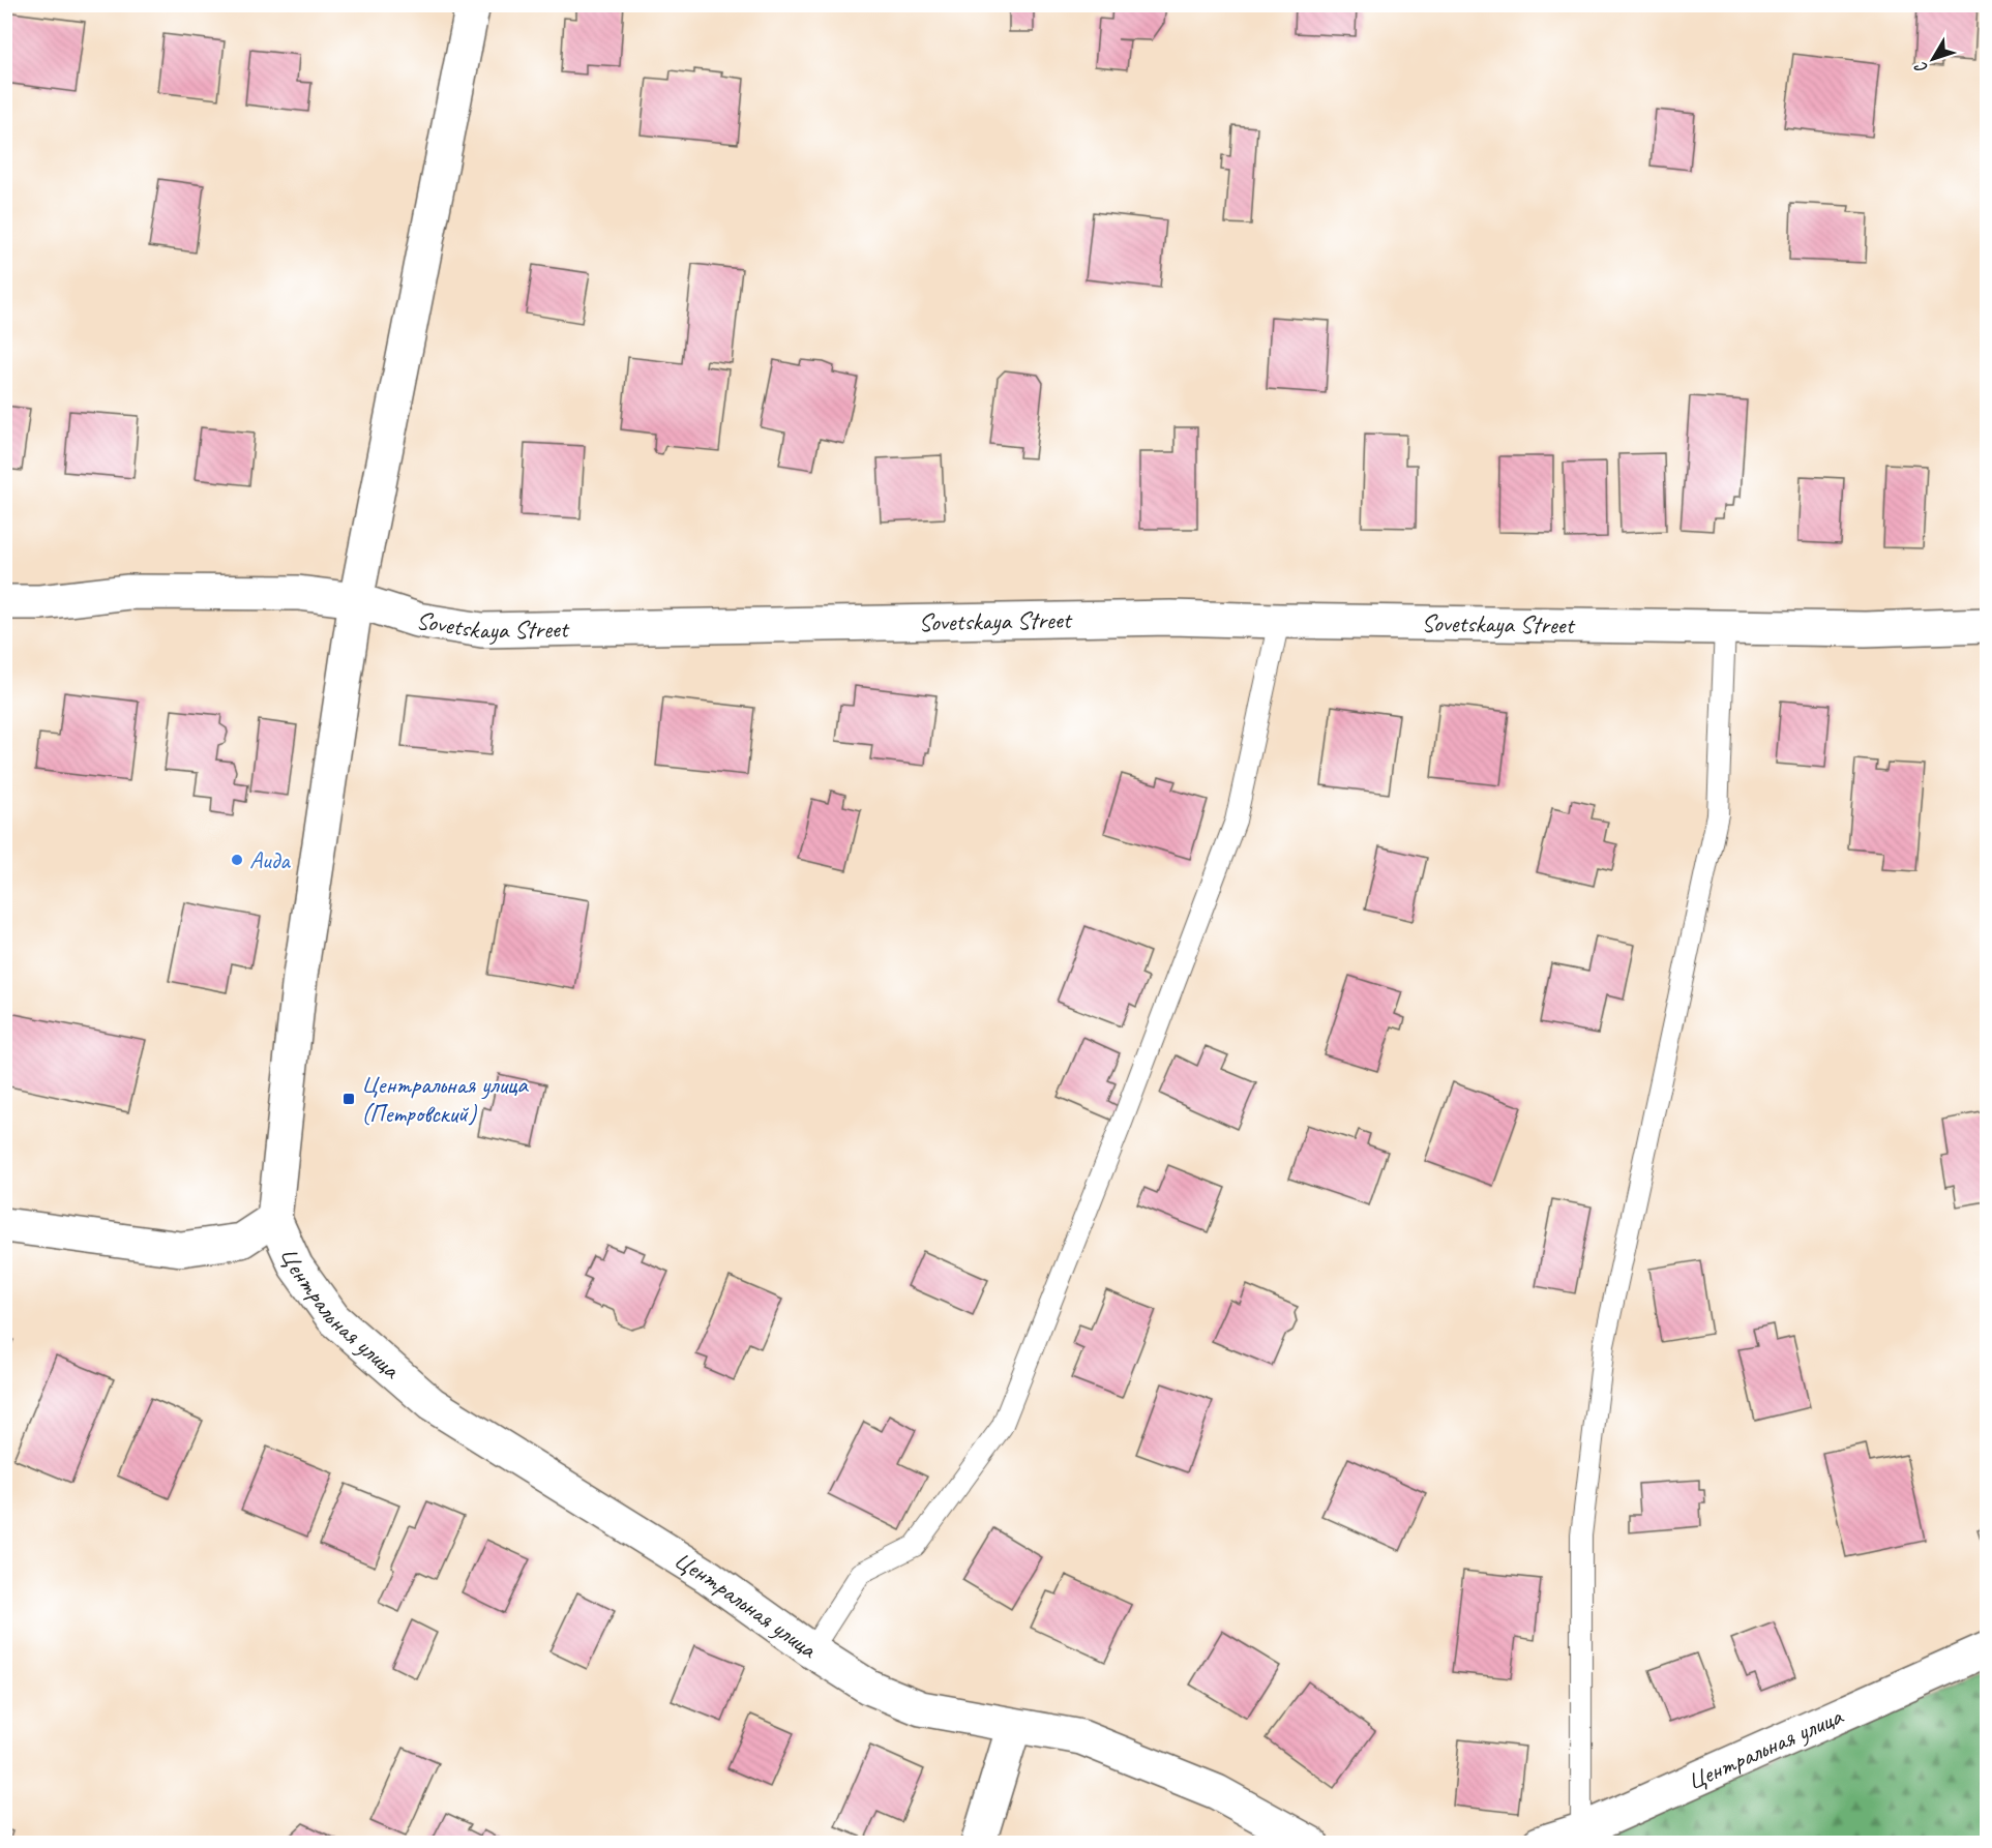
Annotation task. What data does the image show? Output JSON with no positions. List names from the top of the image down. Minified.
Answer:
{"streets":{"street":["Sovetskaya Street","Центральная улица"]},"places":{"other":["Аида"],"transit":["Центральная улица (Петровский)"]},"north":"bottom left"}
